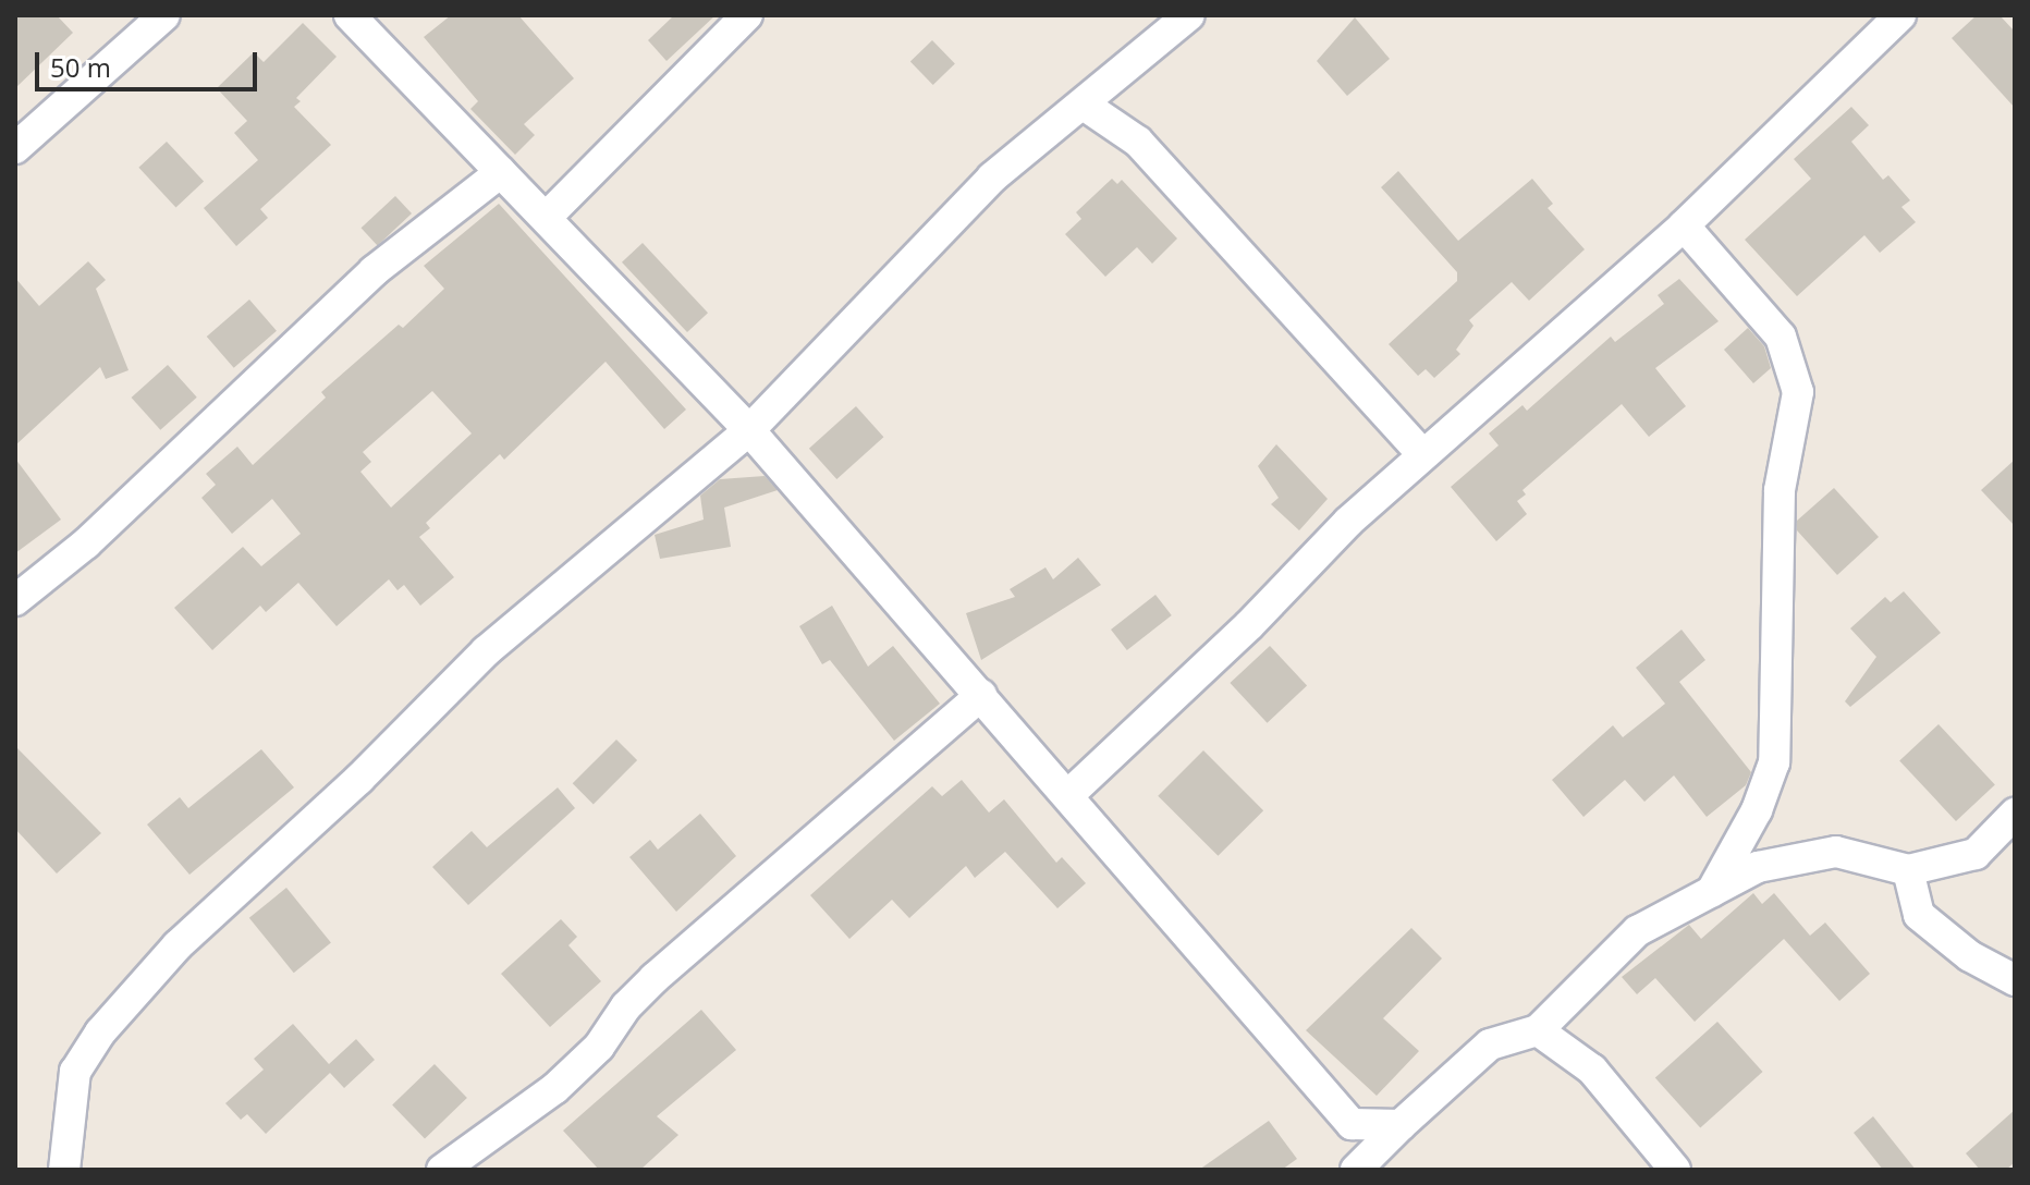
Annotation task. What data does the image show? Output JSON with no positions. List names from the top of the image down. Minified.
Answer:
{"scale_bar":"50 m"}
